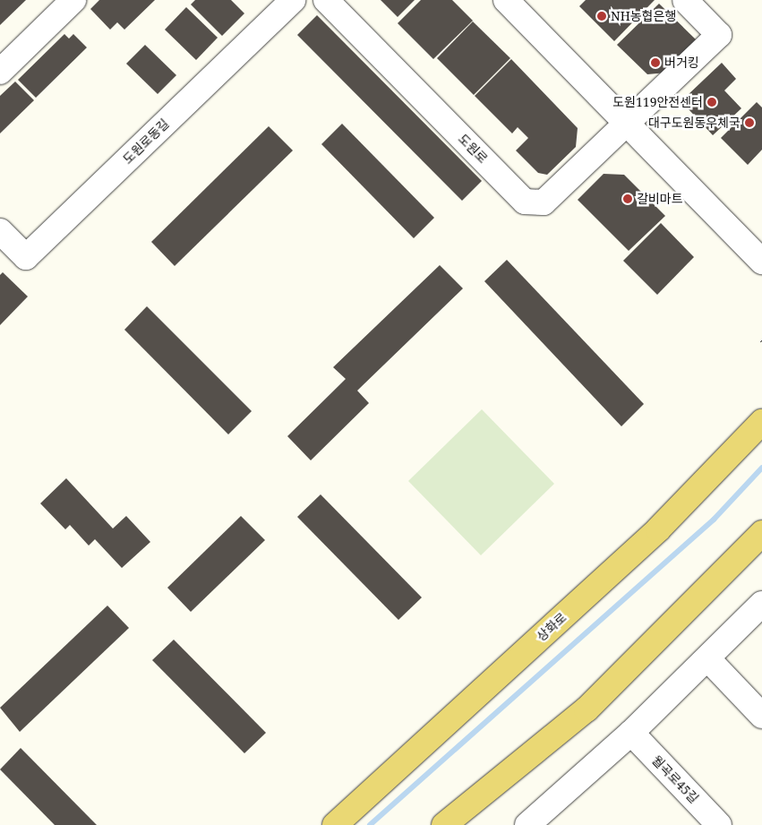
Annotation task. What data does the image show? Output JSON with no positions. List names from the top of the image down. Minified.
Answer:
{"streets":{"main road":["상화로"],"street":["도원로동길","도원로","월곡로45길"]},"places":["NH농협은행","버거킹","도원119안전센터","대구도원동우체국","갈비마트"]}
